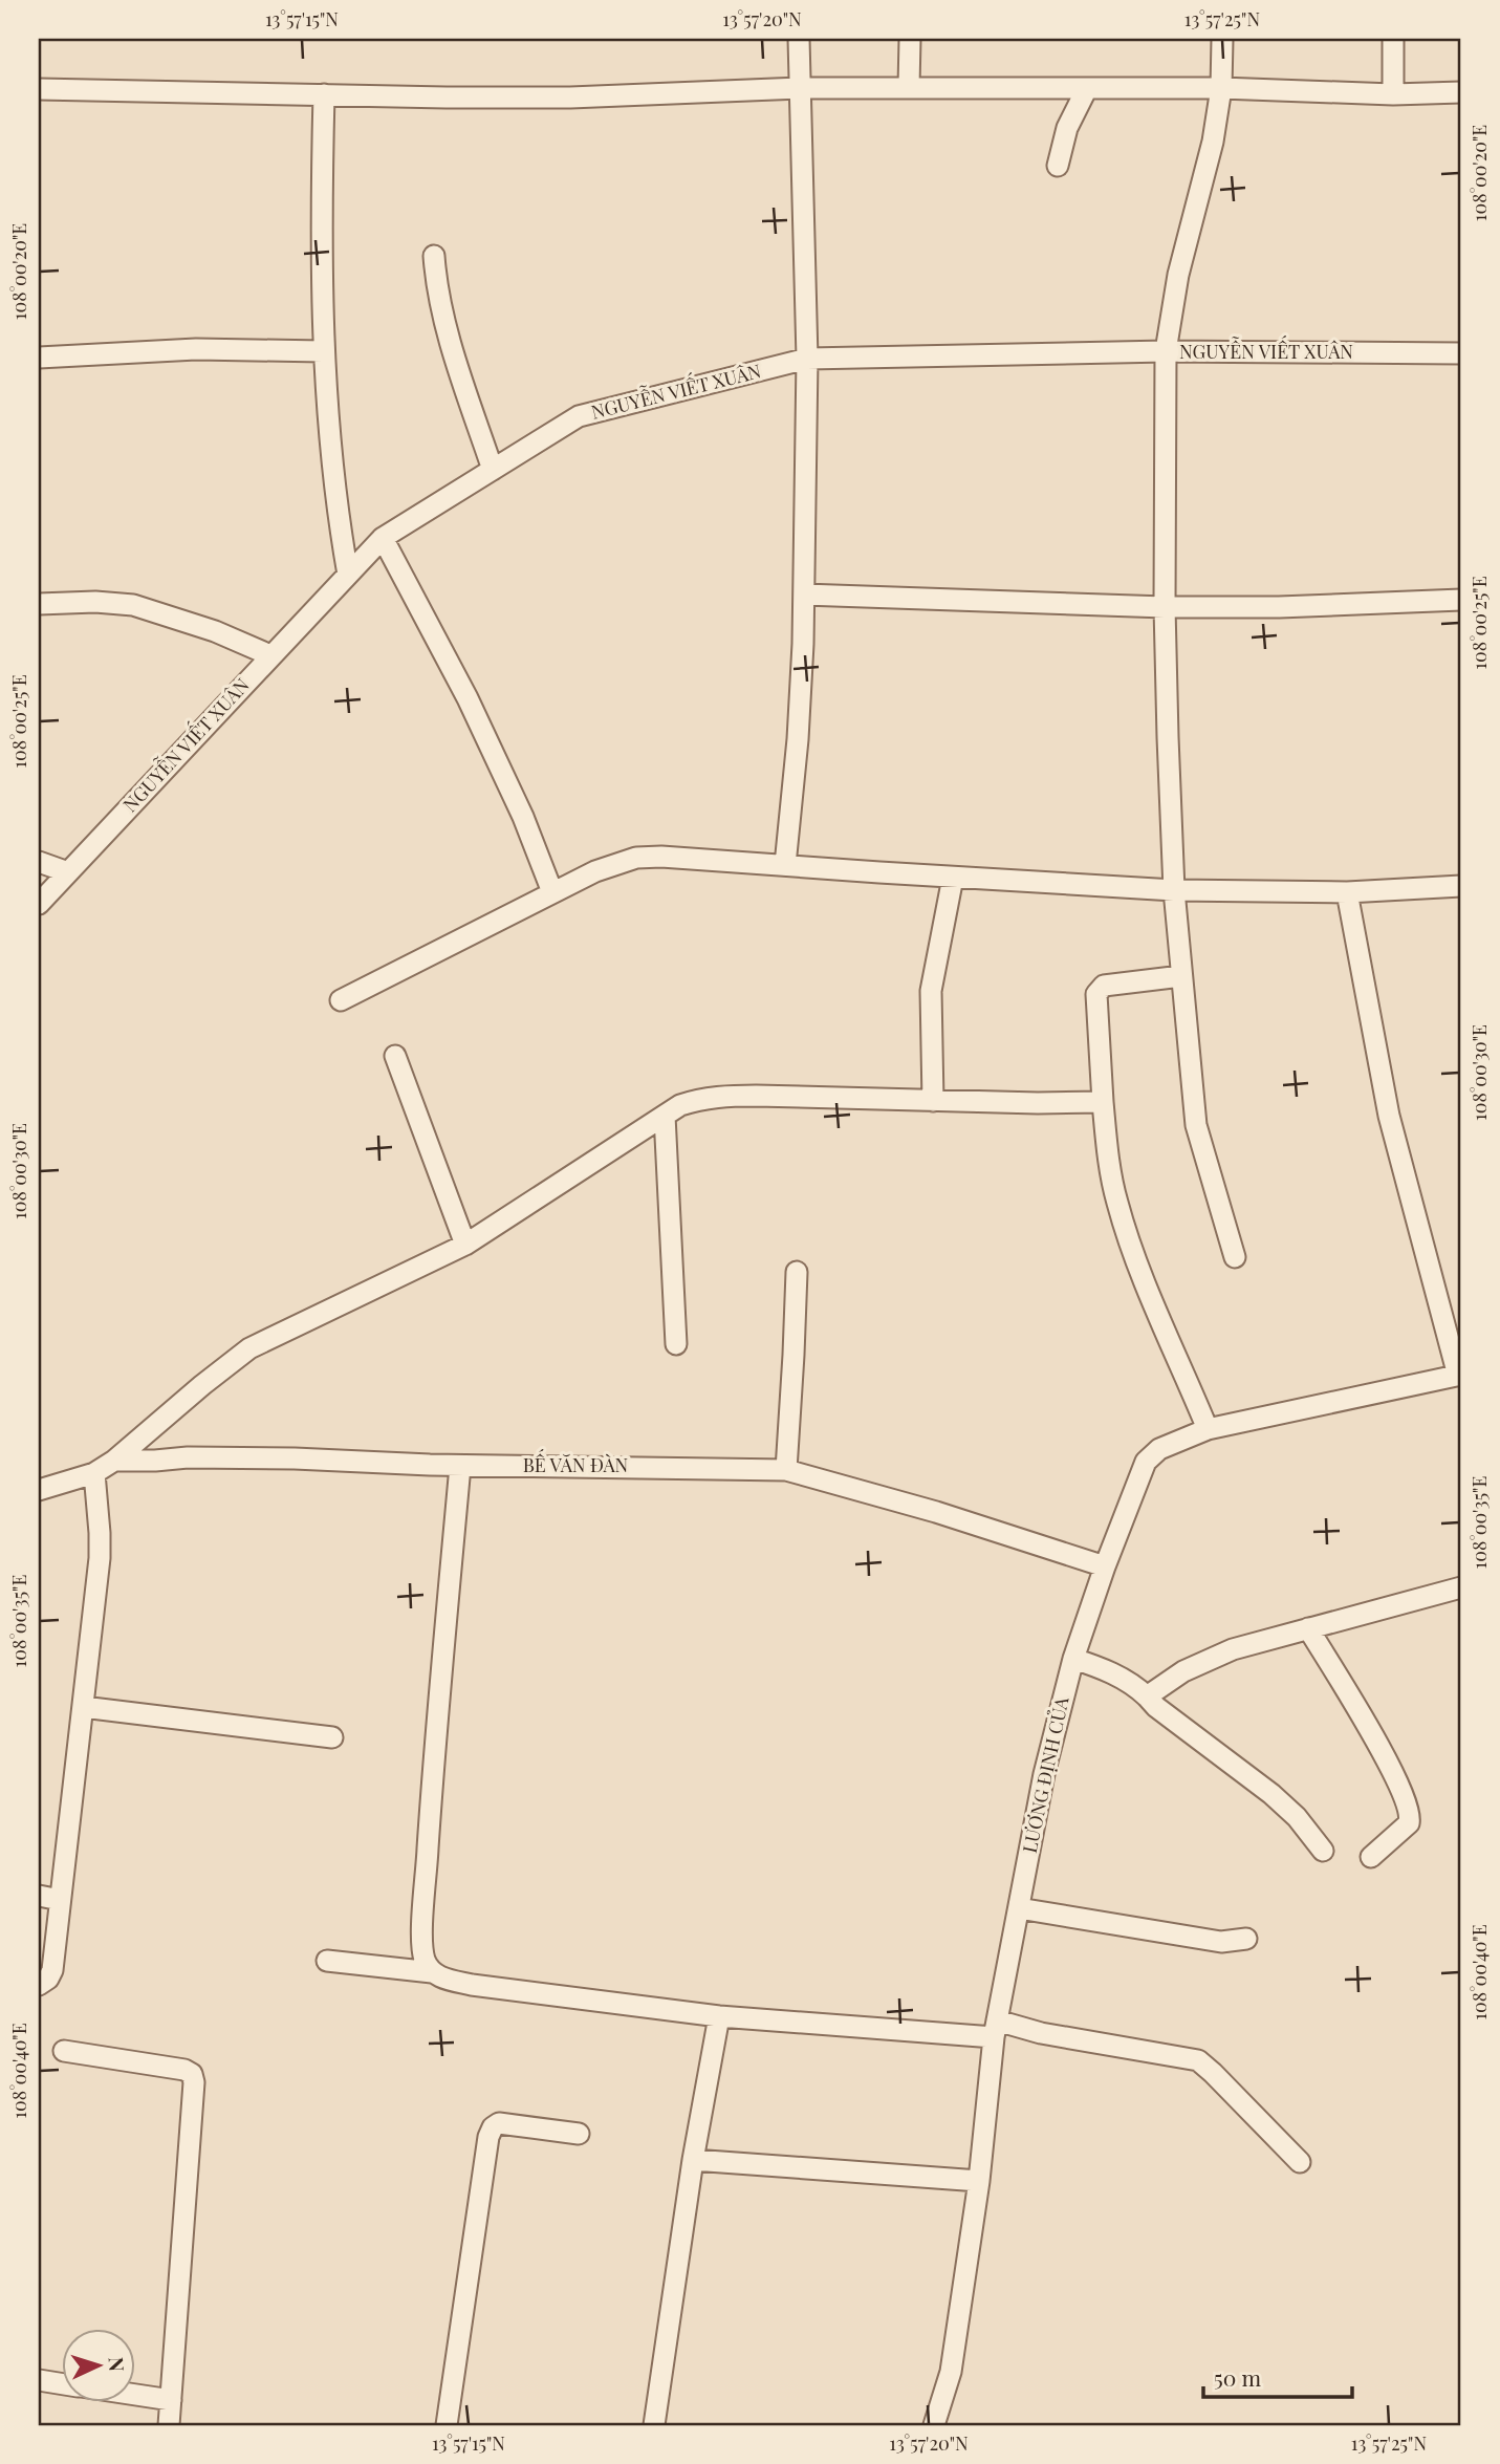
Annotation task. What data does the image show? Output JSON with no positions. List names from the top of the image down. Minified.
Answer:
{"streets":{"street":["NGUYỄN VIẾT XUÂN","BẾ VĂN ĐÀN","LƯƠNG ĐỊNH CỦA"]},"crossings":[["BẾ VĂN ĐÀN","LƯƠNG ĐỊNH CỦA"]],"scale_bar":"50 m","north":"right","coordinates":["13°57'15\"N","13°57'20\"N","13°57'25\"N","108°00'20\"E","108°00'25\"E","108°00'30\"E","108°00'35\"E","108°00'40\"E"]}
